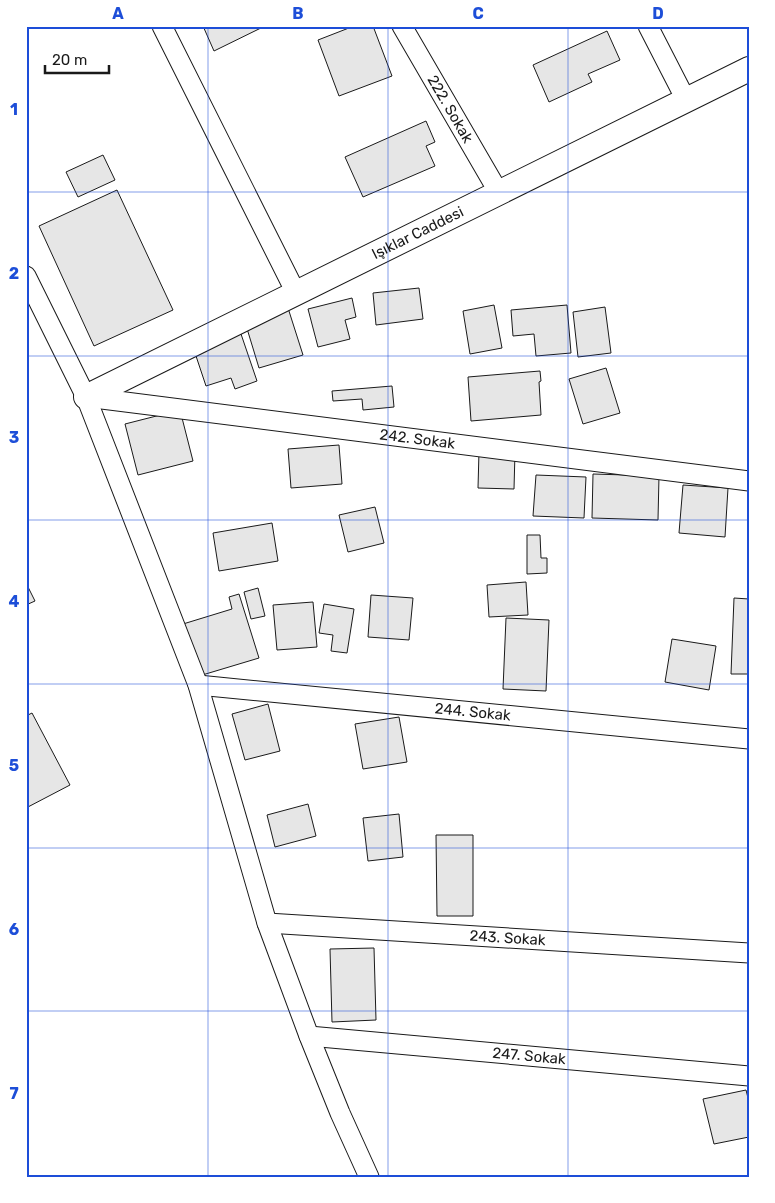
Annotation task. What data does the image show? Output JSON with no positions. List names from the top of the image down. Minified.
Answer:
{"streets":{"street":["222. Sokak","Işıklar Caddesi","242. Sokak","244. Sokak","243. Sokak","247. Sokak"]},"crossings":[["222. Sokak","Işıklar Caddesi"],["Işıklar Caddesi","242. Sokak"]],"scale_bar":"20 m","grid":{"columns":["A","B","C","D"],"rows":["1","2","3","4","5","6","7"]}}
